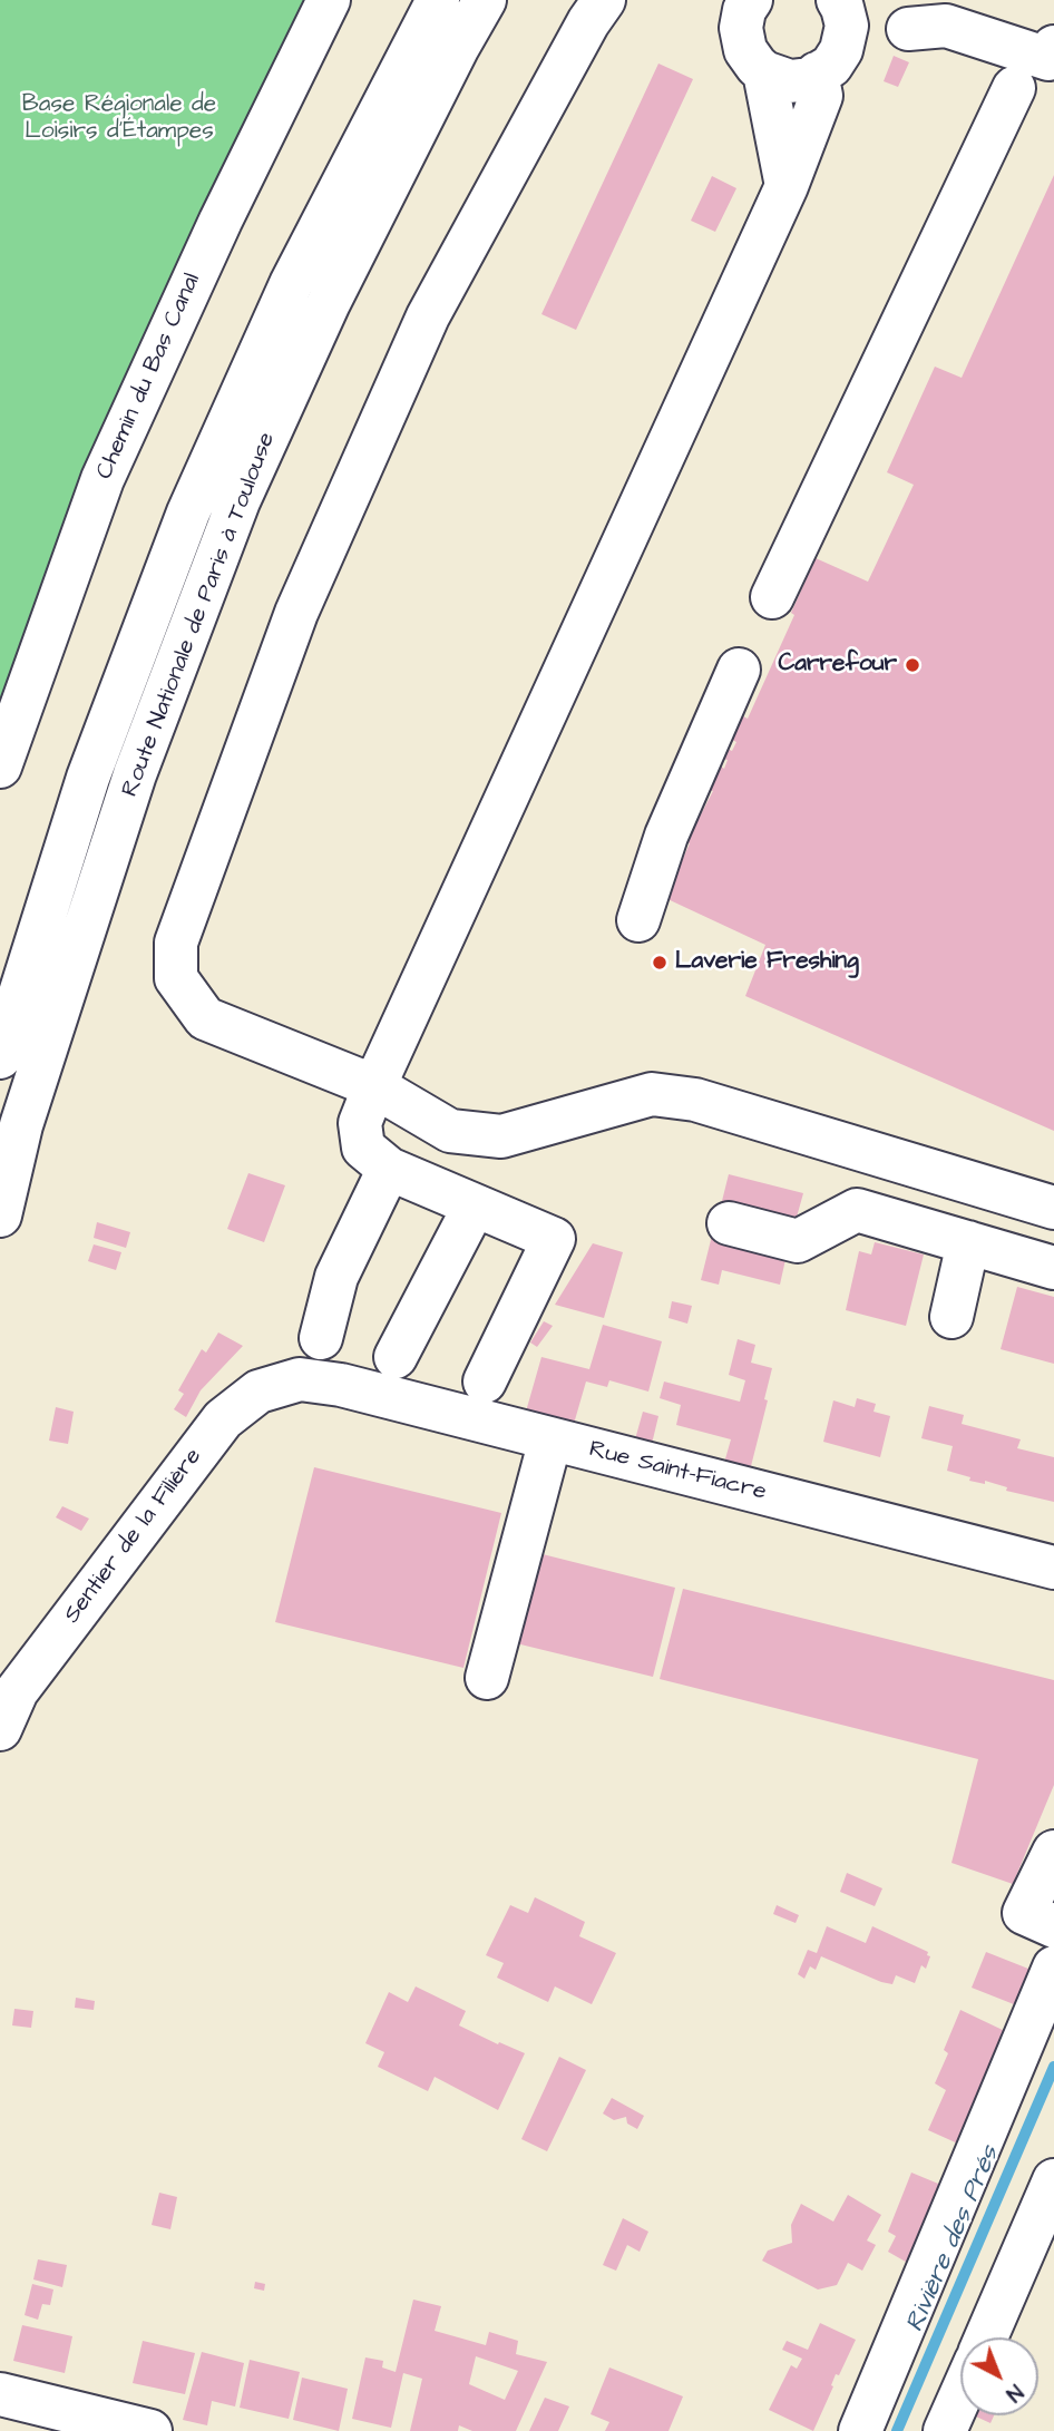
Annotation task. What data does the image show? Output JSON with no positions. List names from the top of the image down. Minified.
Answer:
{"streets":{"street":["Chemin du Bas Canal","Route Nationale de Paris à Toulouse","Rue Saint-Fiacre","Sentier de la Filière"]},"crossings":[["Rue Saint-Fiacre","Sentier de la Filière"]],"water":["Rivière des Prés"],"parks":["Base Régionale de Loisirs d'Étampes"],"places":["Carrefour","Laverie Freshing"],"north":"bottom right"}
